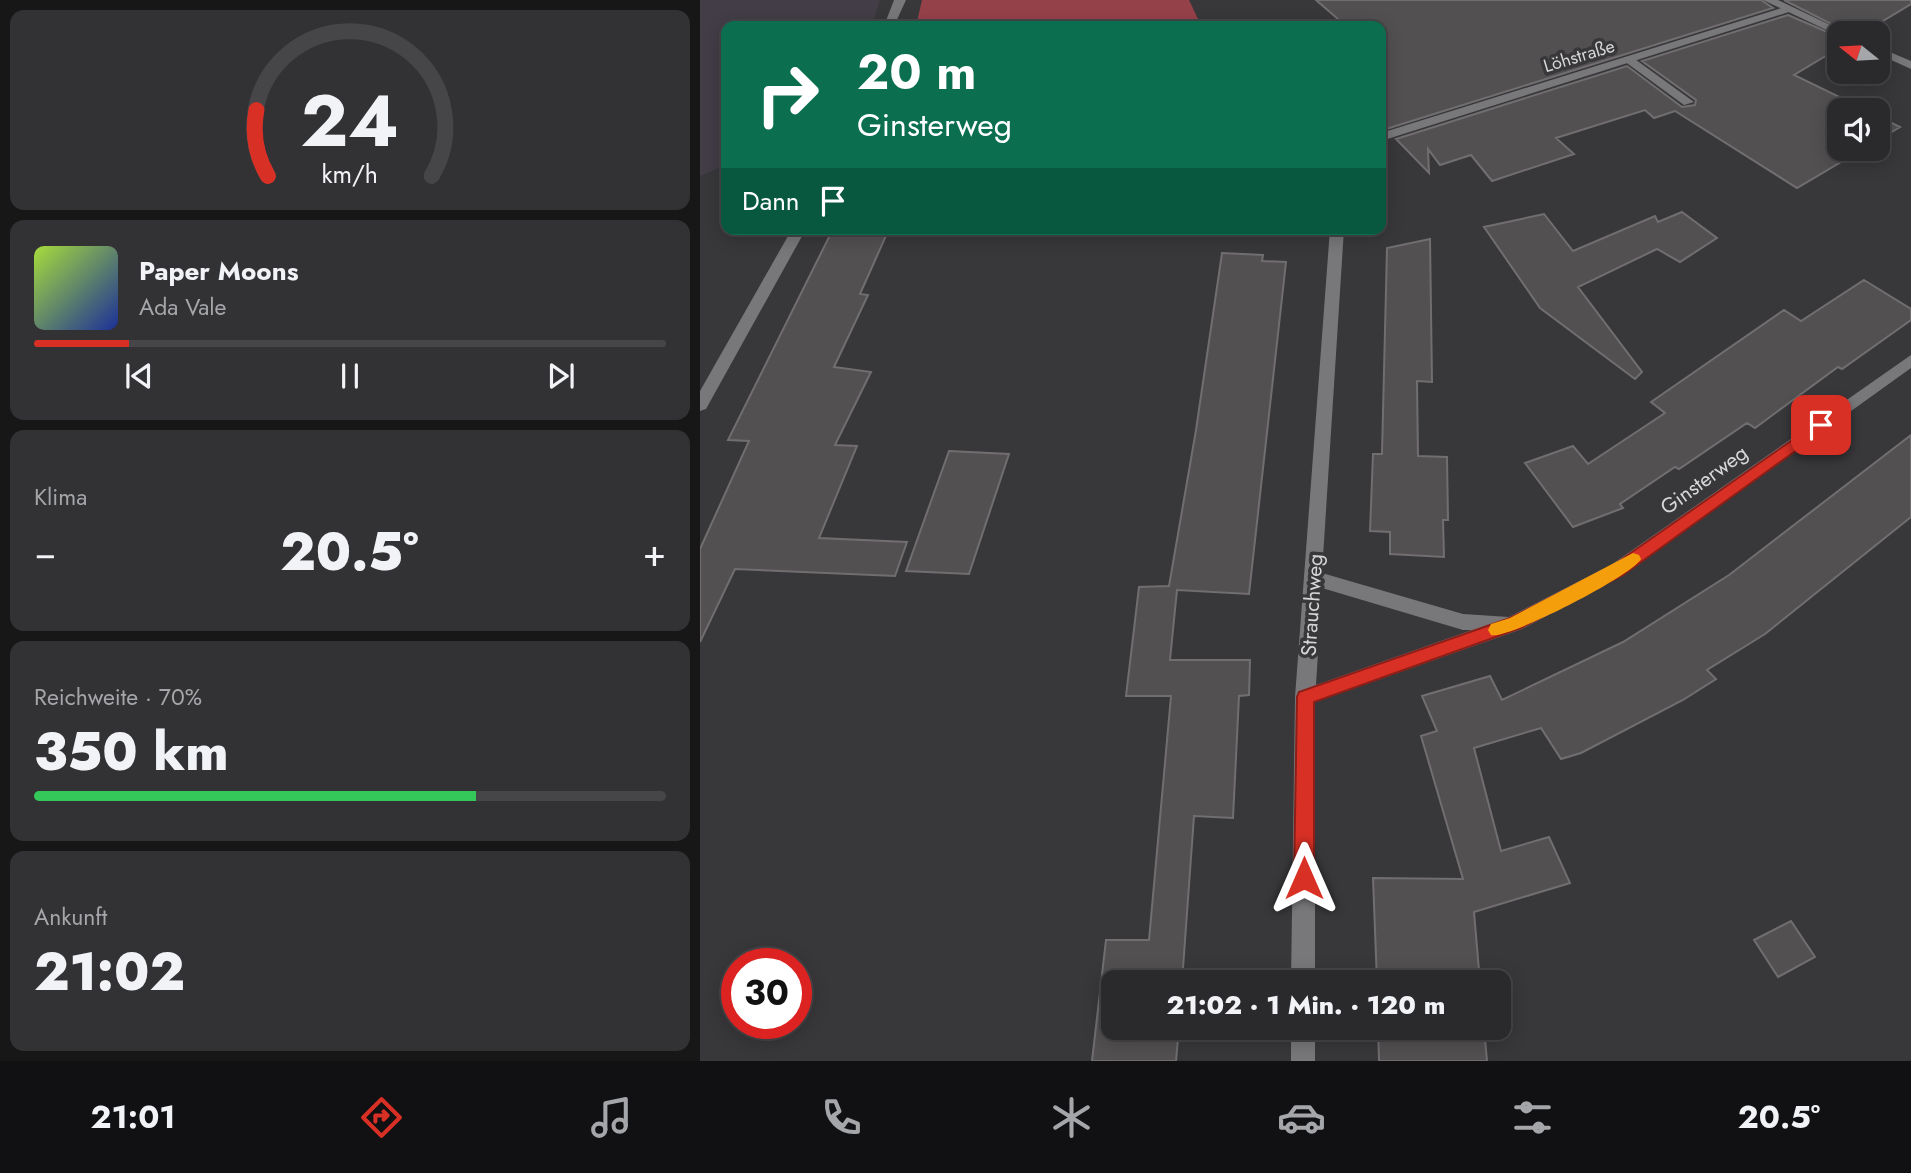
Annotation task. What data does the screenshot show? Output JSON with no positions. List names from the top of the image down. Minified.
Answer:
{"streets":{"street":["Löhstraße","Ginsterweg","Strauchweg"]},"crossings":[["Ginsterweg","Strauchweg"]],"north":"left","page":{"turn":["20 m","Ginsterweg"],"then":"Dann","song":["Paper Moons","Ada Vale"],"tile":["Klima",["Reichweite · 70%","350 km"],["Ankunft","21:02"]],"heat":["−","20.5°","+"],"limit":"30","trip":"21:02 · 1 Min. · 120 m","tabs":["21:01","20.5°"],"gauge":["24","km/h"]}}
